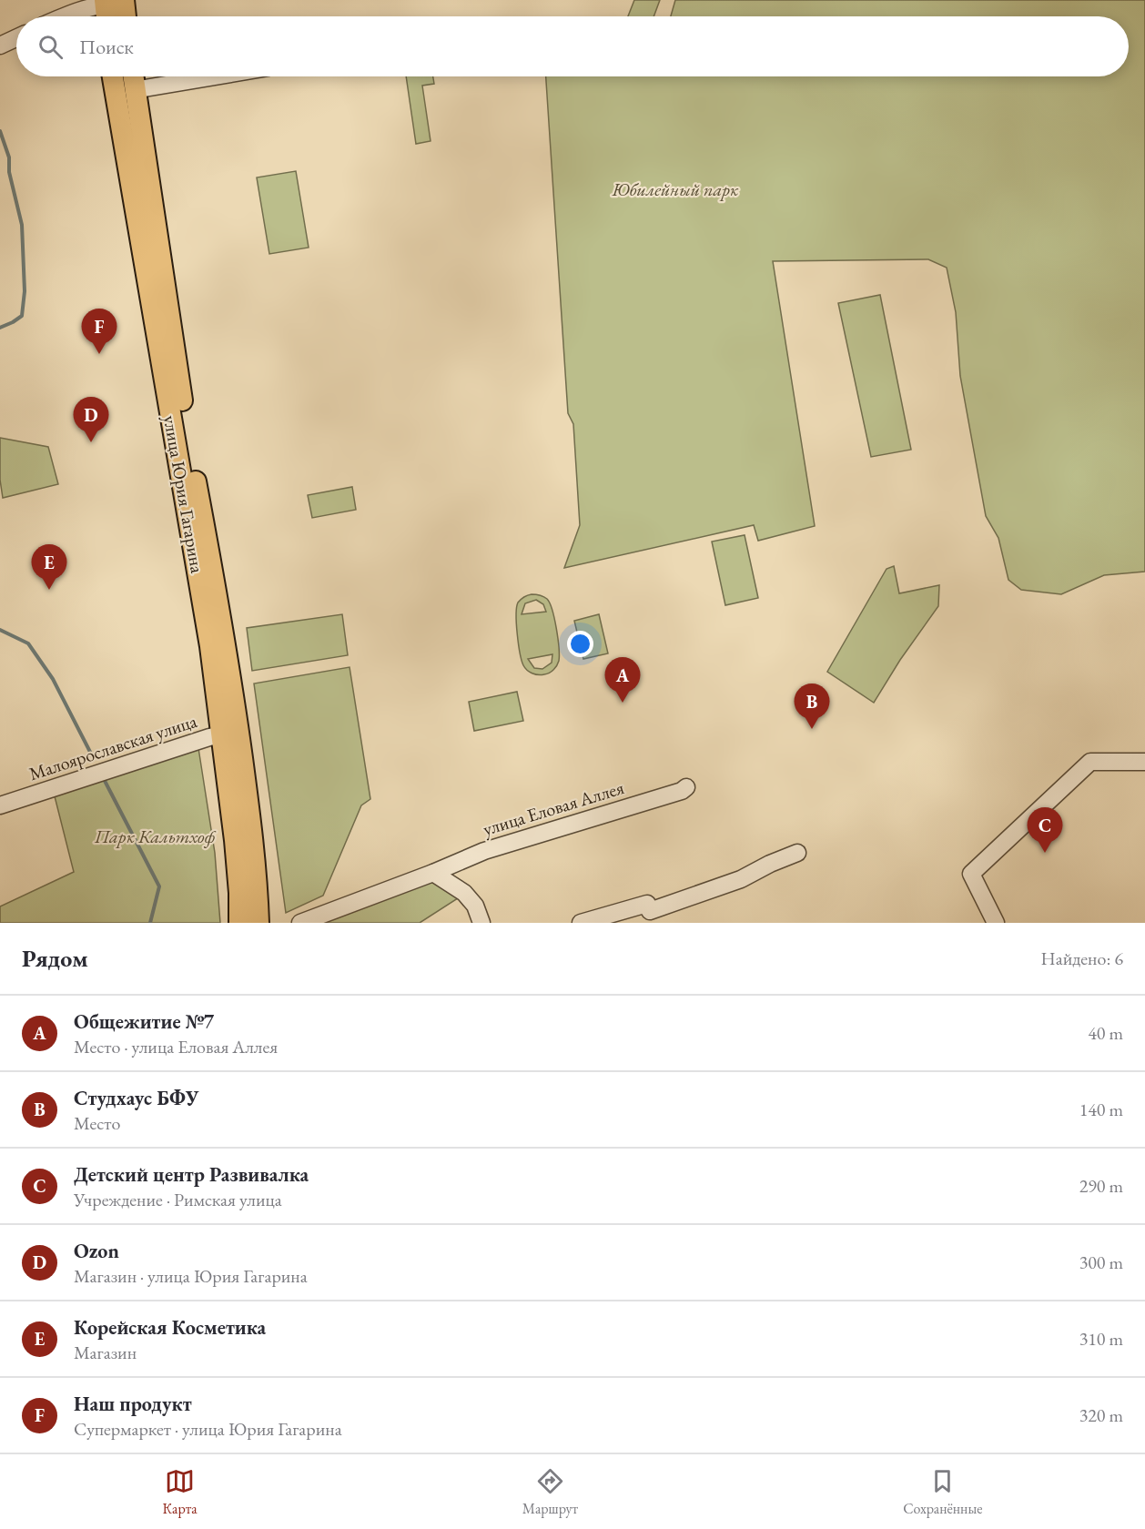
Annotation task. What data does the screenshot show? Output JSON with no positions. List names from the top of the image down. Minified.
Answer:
{"streets":{"main road":["улица Юрия Гагарина"],"street":["Малоярославская улица","улица Еловая Аллея"]},"crossings":[["улица Юрия Гагарина","Малоярославская улица"]],"parks":["Юбилейный парк","Парк Кальтхоф"],"page":{"search":"Поиск","pins":["F","D","E","A","B","C"],"heading":["Рядом","Найдено: 6"],"list":[{"mark":"A","name":"Общежитие №7","note":"Место · улица Еловая Аллея","value":"40 m"},{"mark":"B","name":"Студхаус БФУ","note":"Место","value":"140 m"},{"mark":"C","name":"Детский центр Развивалка","note":"Учреждение · Римская улица","value":"290 m"},{"mark":"D","name":"Ozon","note":"Магазин · улица Юрия Гагарина","value":"300 m"},{"mark":"E","name":"Корейская Косметика","note":"Магазин","value":"310 m"},{"mark":"F","name":"Наш продукт","note":"Супермаркет · улица Юрия Гагарина","value":"320 m"}],"nav":["Карта","Маршрут","Сохранённые"]}}
